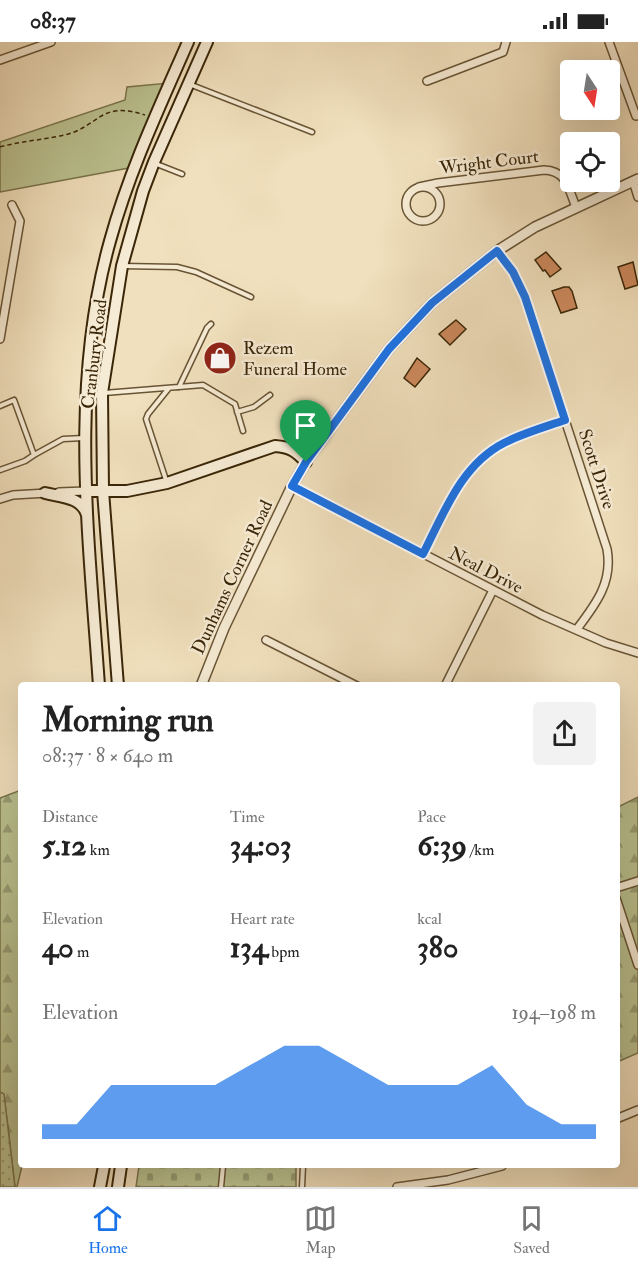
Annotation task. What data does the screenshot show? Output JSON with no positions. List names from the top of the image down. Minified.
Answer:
{"streets":{"main road":["Cranbury Road"],"street":["Wright Court","Scott Drive","Neal Drive","Dunhams Corner Road"]},"crossings":[["Wright Court","Dunhams Corner Road"],["Scott Drive","Neal Drive"],["Scott Drive","Dunhams Corner Road"],["Neal Drive","Dunhams Corner Road"]],"places":{"shop":["Rezem Funeral Home"]},"north":"bottom","page":{"status":"08:37","heading":["Morning run","08:37 · 8 × 640 m"],"stats":[["Distance","5.12 km"],["Time","34:03"],["Pace","6:39 /km"],["Elevation","40 m"],["Heart rate","134 bpm"],["kcal","380"]],"chart":["Elevation","194–198 m"],"tabs":["Home","Map","Saved"]}}
